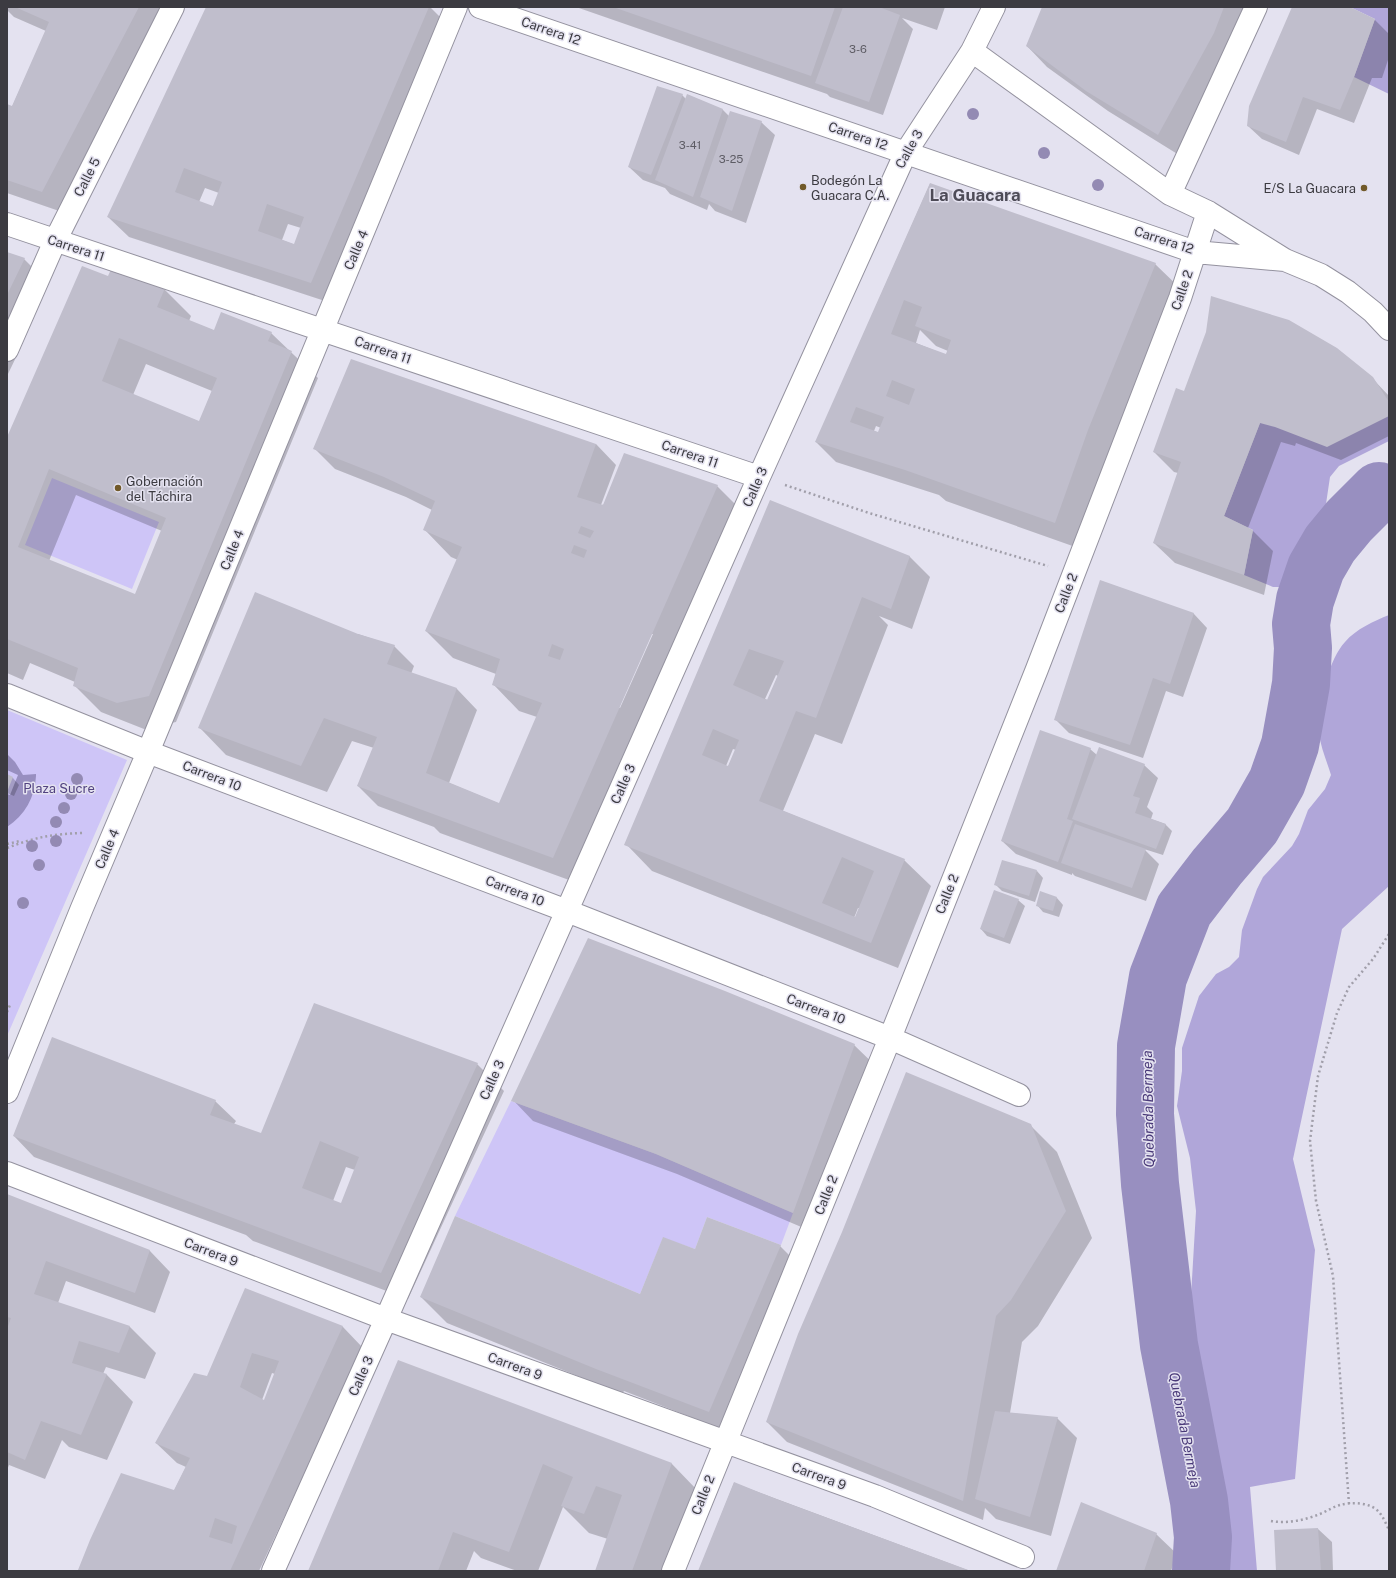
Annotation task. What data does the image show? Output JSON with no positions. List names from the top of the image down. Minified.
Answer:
{"streets":{"street":["Carrera 12","Calle 3","Calle 5","Carrera 11","Calle 4","Calle 2","Carrera 10","Carrera 9"]},"crossings":[["Carrera 12","Calle 3"],["Carrera 12","Calle 2"],["Calle 3","Carrera 11"],["Calle 3","Carrera 10"],["Calle 3","Carrera 9"],["Calle 5","Carrera 11"],["Carrera 11","Calle 4"],["Calle 4","Carrera 10"],["Calle 2","Carrera 10"],["Calle 2","Carrera 9"]],"districts":["La Guacara"],"water":["Quebrada Bermeja"],"parks":["Plaza Sucre"],"places":["Bodegón La Guacara C.A.","E/S La Guacara","Gobernación del Táchira"],"house_numbers":["3-6","3-41","3-25"]}
